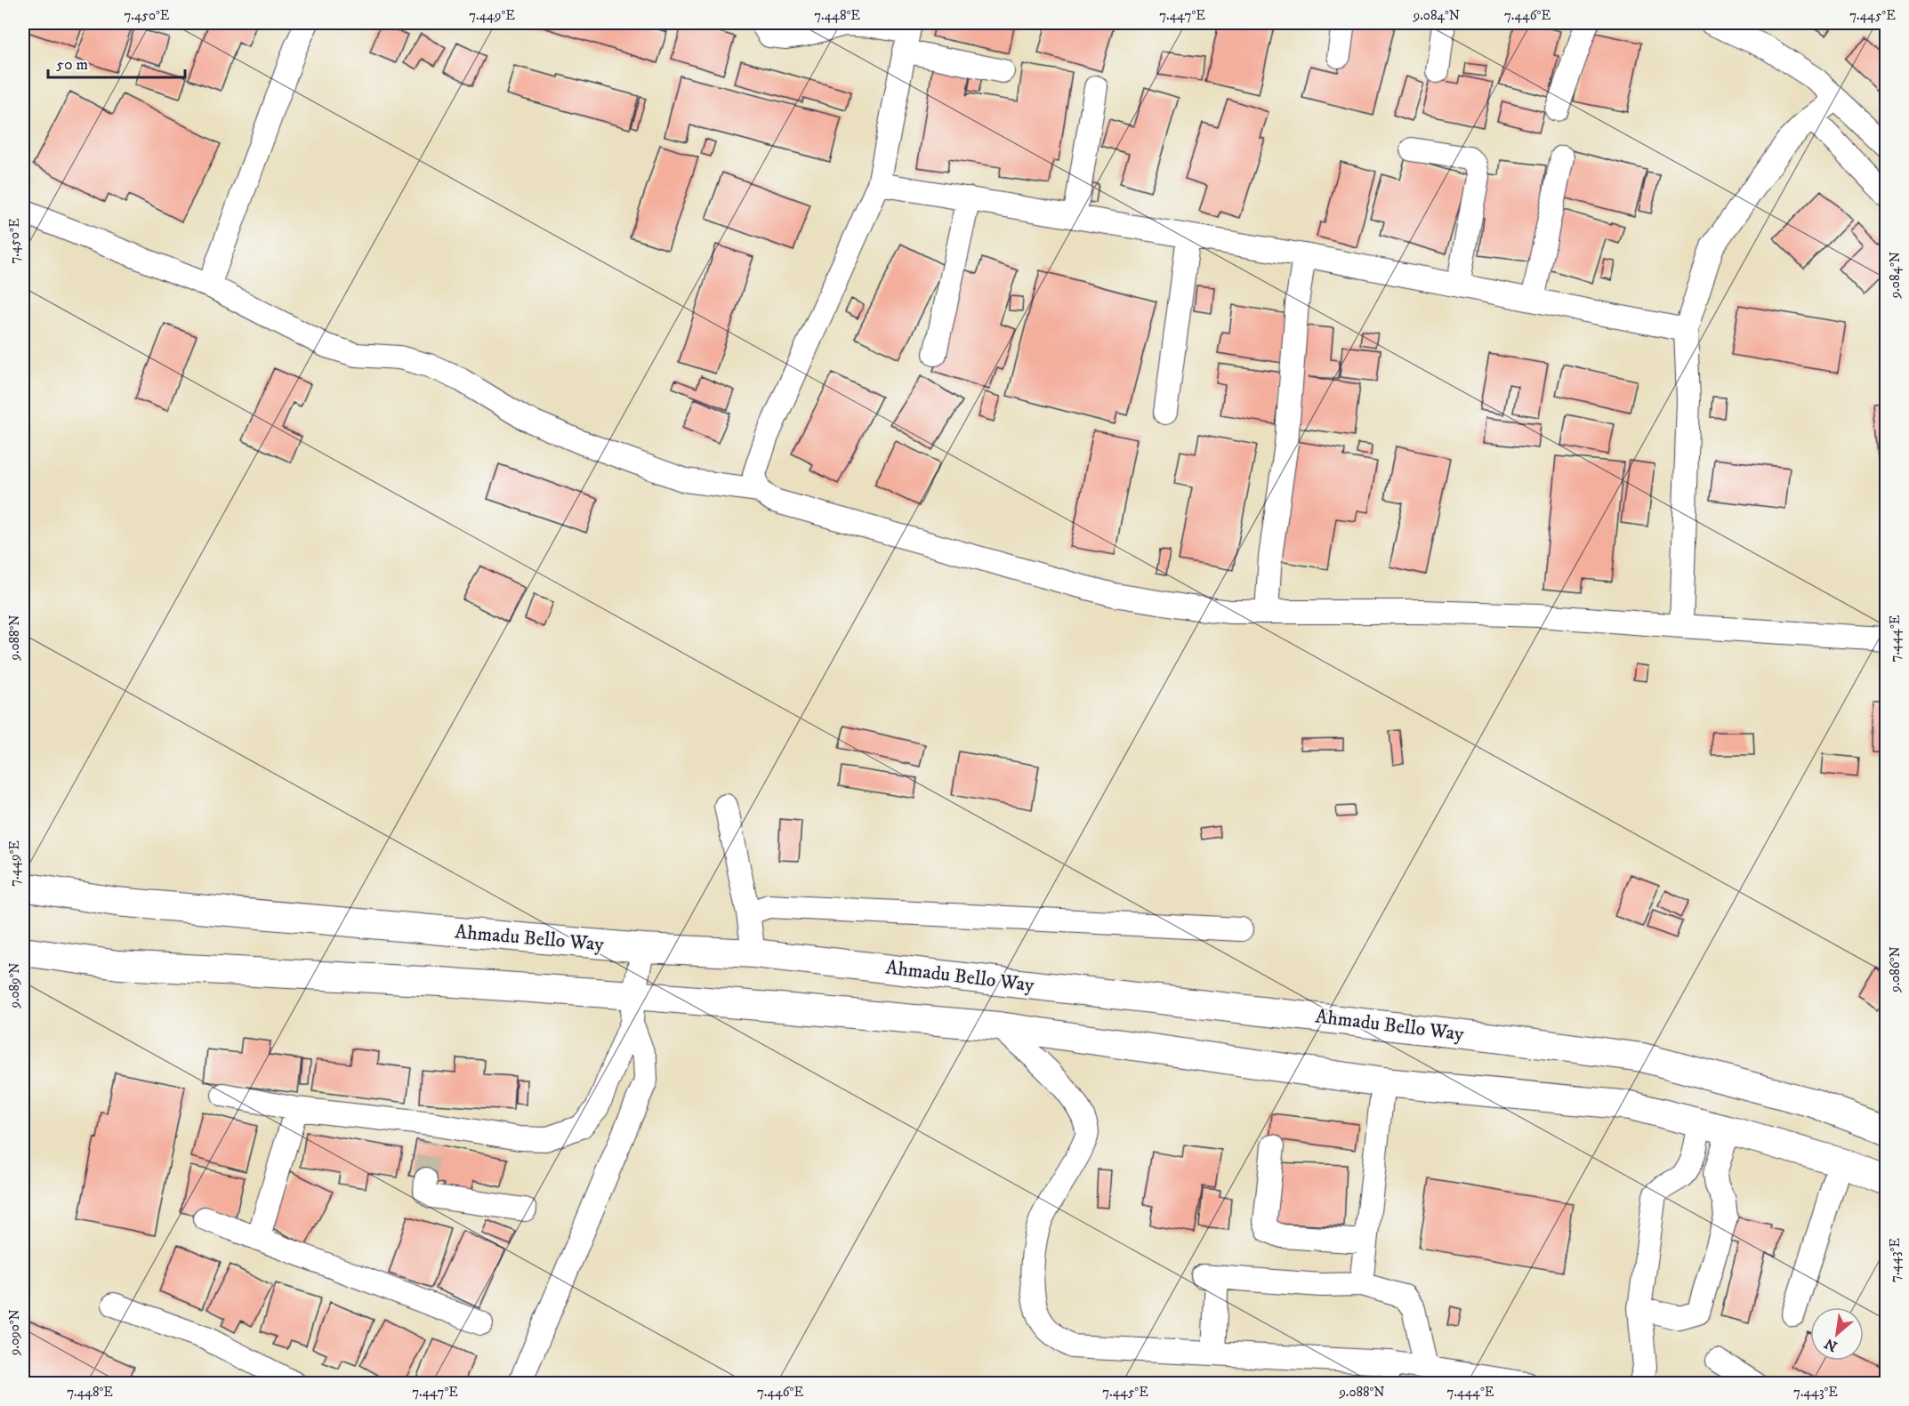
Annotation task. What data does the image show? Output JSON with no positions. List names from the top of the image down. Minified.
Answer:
{"streets":{"main road":["Ahmadu Bello Way"]},"scale_bar":"50 m","north":"bottom left","coordinates":["7.450°E","7.449°E","7.448°E","7.447°E","9.084°N","7.446°E","7.445°E","9.088°N","7.444°E","9.086°N","9.089°N","7.443°E","9.090°N"]}
